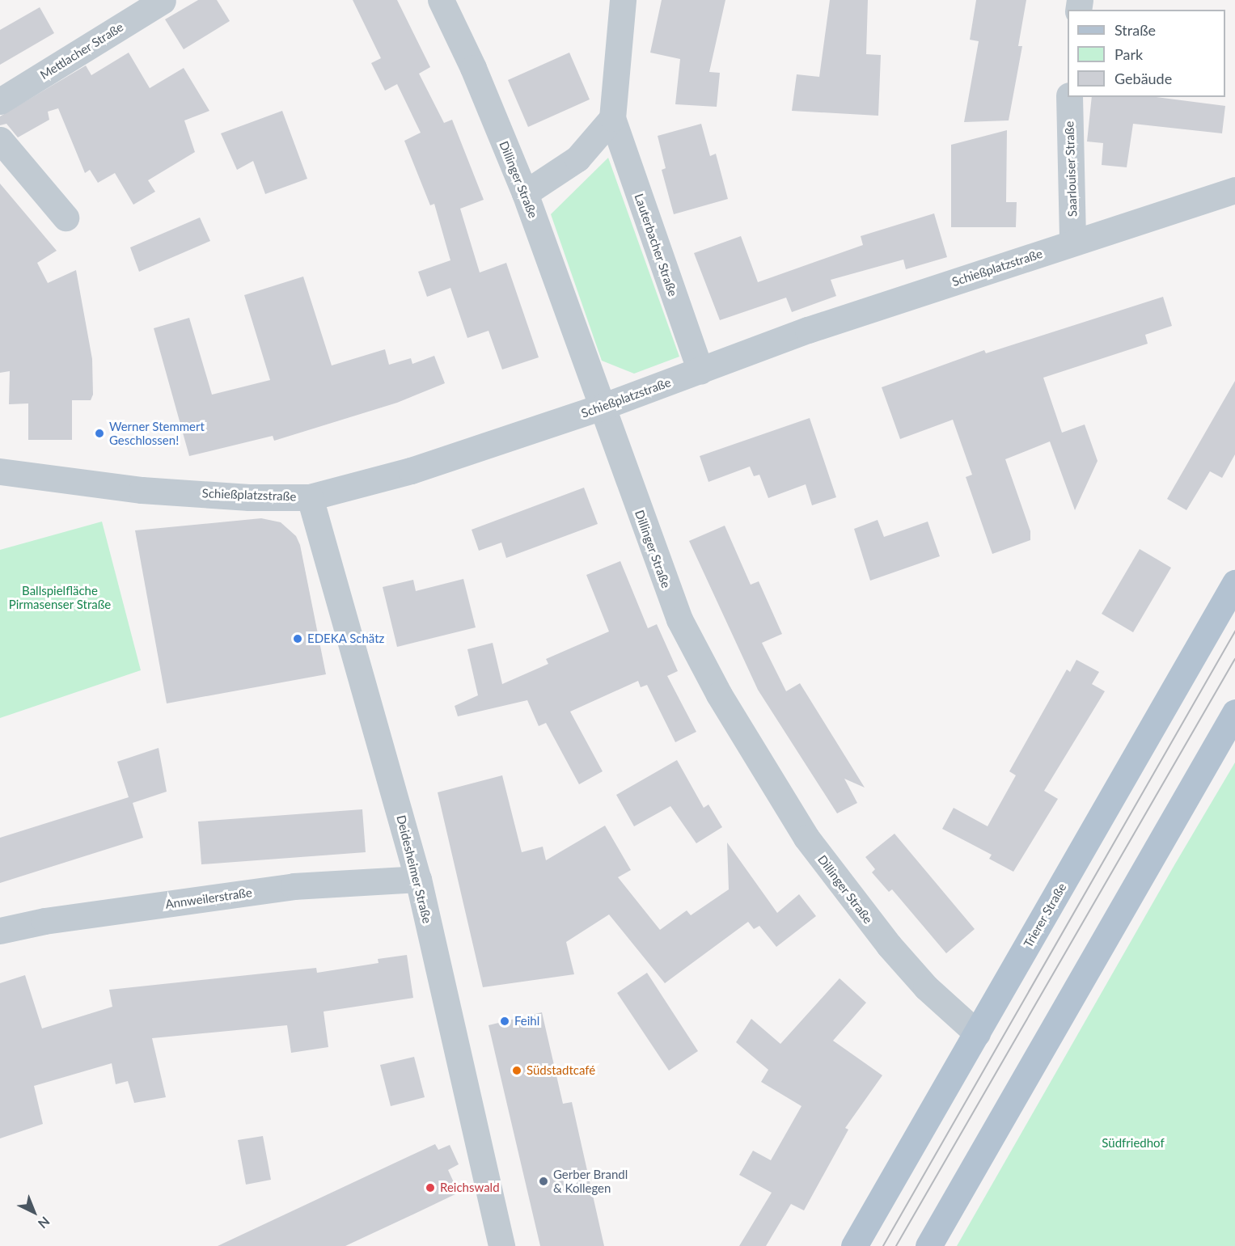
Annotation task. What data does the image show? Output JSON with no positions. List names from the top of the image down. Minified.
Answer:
{"streets":{"main road":["Trierer Straße"],"street":["Mettlacher Straße","Saarlouiser Straße","Dillinger Straße","Lauterbacher Straße","Schießplatzstraße","Deidesheimer Straße","Annweilerstraße"]},"crossings":[["Saarlouiser Straße","Schießplatzstraße"],["Dillinger Straße","Schießplatzstraße"],["Dillinger Straße","Trierer Straße"],["Lauterbacher Straße","Schießplatzstraße"],["Schießplatzstraße","Deidesheimer Straße"],["Deidesheimer Straße","Annweilerstraße"]],"parks":["Ballspielfläche Pirmasenser Straße","Südfriedhof"],"places":["Werner Stemmert Geschlossen!","EDEKA Schätz","Feihl","Südstadtcafé","Gerber Brandl & Kollegen","Reichswald"],"legend":["Straße","Park","Gebäude"],"north":"bottom right"}
